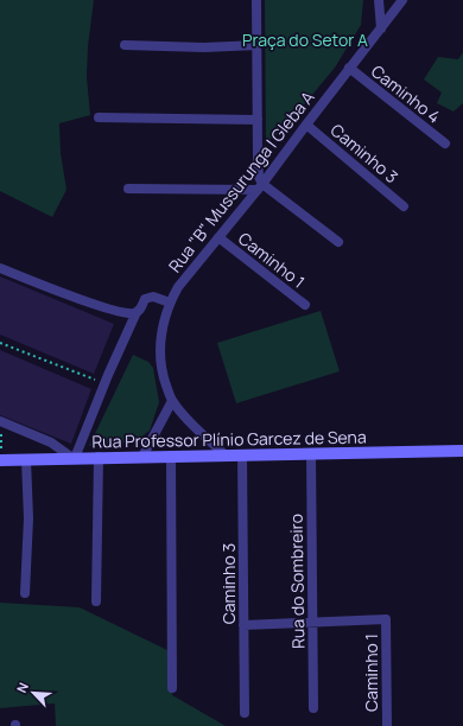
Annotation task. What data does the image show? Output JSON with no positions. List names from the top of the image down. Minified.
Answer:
{"streets":{"main road":["Rua Professor Plínio Garcez de Sena"],"street":["Caminho 4","Caminho 3","Rua \"B\" Mussurunga I Gleba A","Caminho 1","Rua do Sombreiro"]},"crossings":[["Caminho 4","Rua \"B\" Mussurunga I Gleba A"],["Caminho 3","Rua \"B\" Mussurunga I Gleba A"],["Caminho 3","Rua Professor Plínio Garcez de Sena"],["Rua \"B\" Mussurunga I Gleba A","Caminho 1"],["Rua \"B\" Mussurunga I Gleba A","Rua Professor Plínio Garcez de Sena"],["Caminho 1","Rua do Sombreiro"],["Rua Professor Plínio Garcez de Sena","Rua do Sombreiro"]],"parks":["Praça do Setor A"],"north":"top left"}
